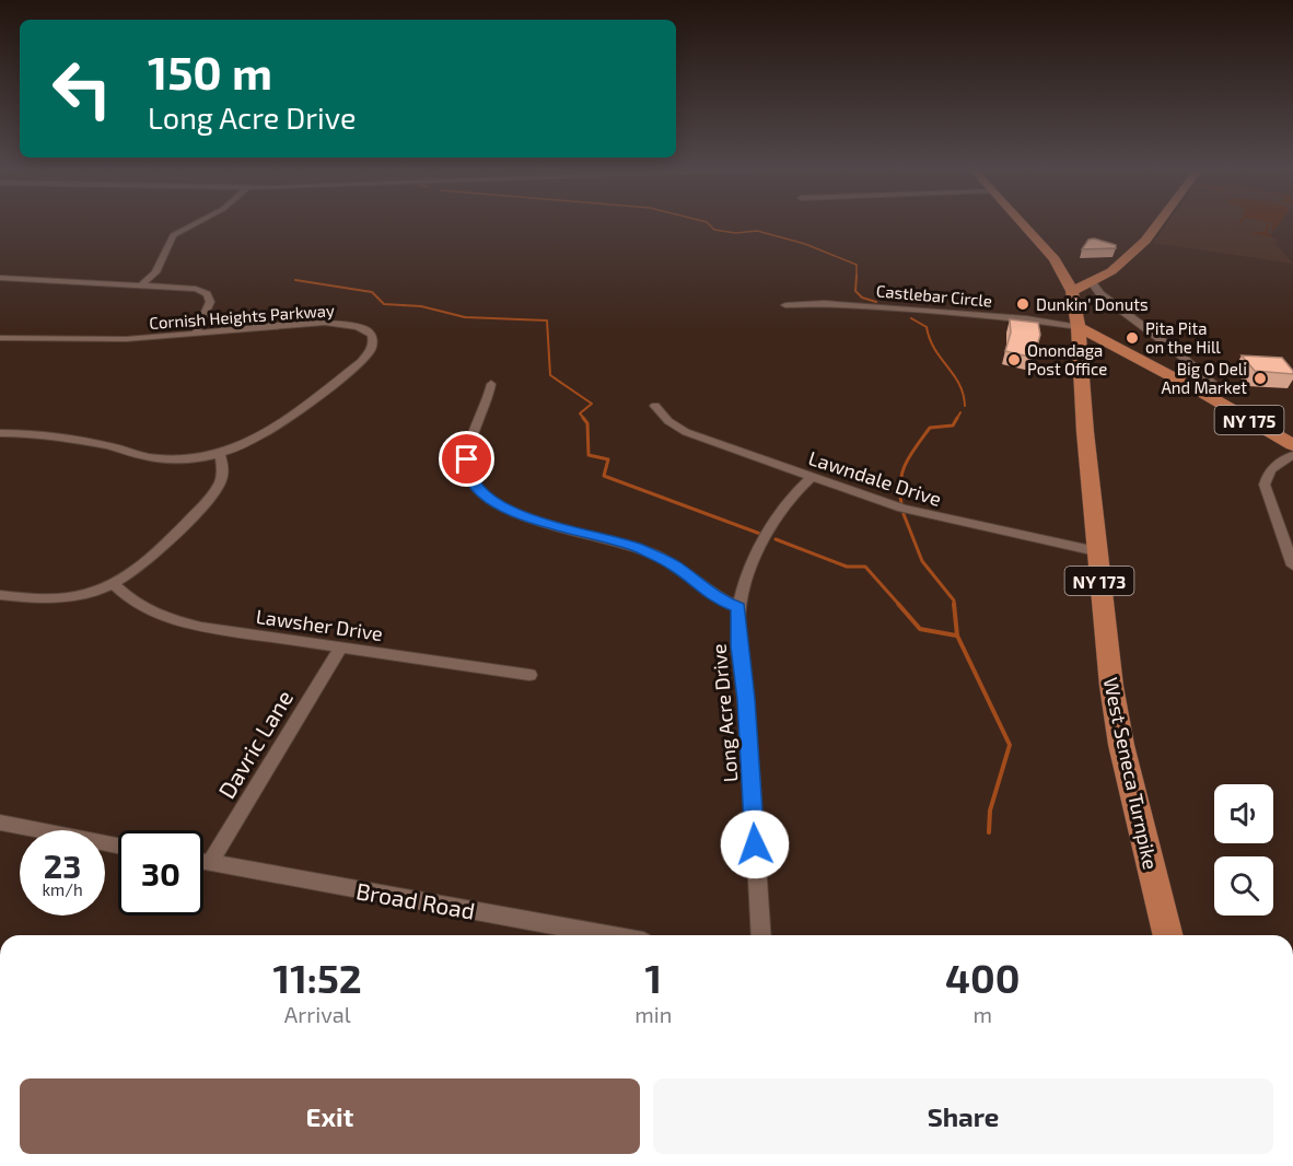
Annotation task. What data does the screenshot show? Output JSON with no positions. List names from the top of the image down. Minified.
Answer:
{"streets":{"main road":["NY 175","NY 173","West Seneca Turnpike"],"street":["Castlebar Circle","Cornish Heights Parkway","Lawndale Drive","Lawsher Drive","Long Acre Drive","Davric Lane","Broad Road"]},"crossings":[["Castlebar Circle","NY 175"],["Castlebar Circle","West Seneca Turnpike"],["NY 175","West Seneca Turnpike"],["Lawndale Drive","West Seneca Turnpike"],["Lawsher Drive","Davric Lane"],["Davric Lane","Broad Road"]],"places":["Dunkin' Donuts","Pita Pita on the Hill","Onondaga Post Office","Big O Deli And Market"],"page":{"turn":["150 m","Long Acre Drive"],"speed":"23 km/h","limit":"30","eta":["11:52","Arrival","1","min","400","m"],"buttons":["Exit","Share"]}}
